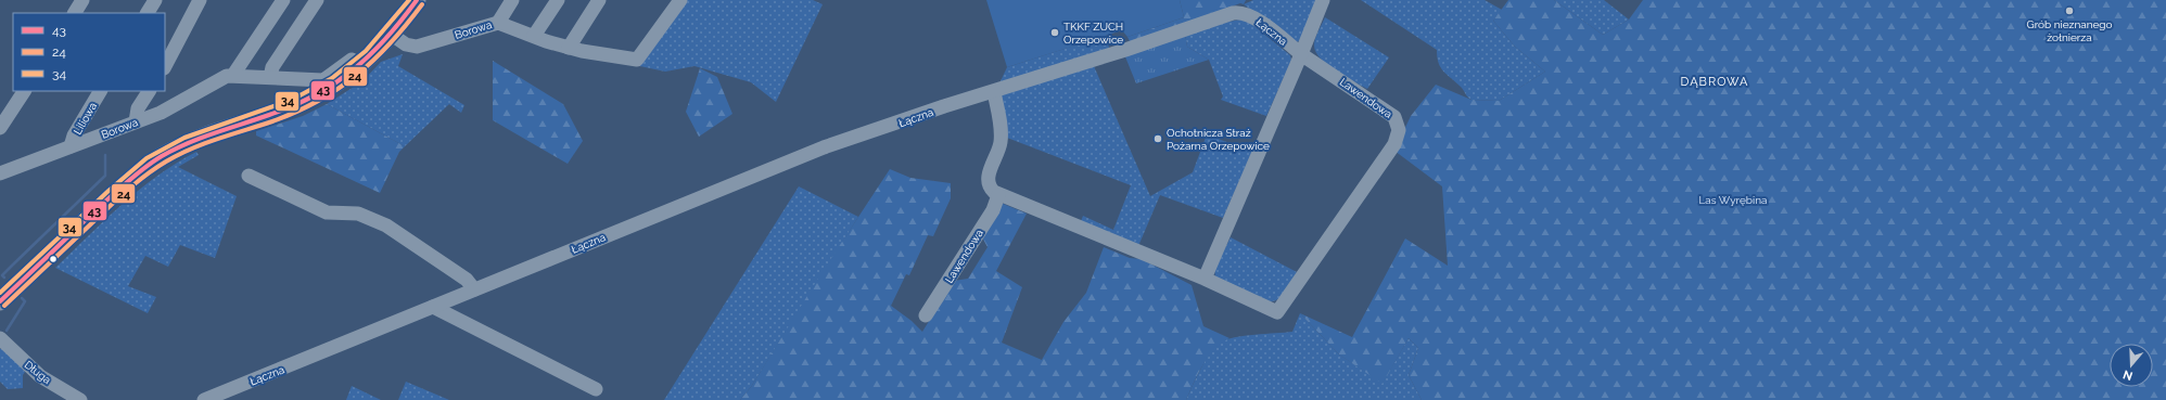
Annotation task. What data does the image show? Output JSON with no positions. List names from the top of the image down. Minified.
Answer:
{"streets":{"street":["Borowa","Łączna","Lawendowa","Liliowa","Długa"]},"crossings":[["Borowa","Liliowa"],["Łączna","Lawendowa"]],"districts":["DĄBROWA"],"parks":["Las Wyrębina"],"places":["Grób nieznanego żołnierza","TKKF ZUCH Orzepowice","Ochotnicza Straż Pożarna Orzepowice"],"lines":["transit line 43","transit line 34","transit line 24"],"legend":["43","24","34"],"north":"bottom"}
